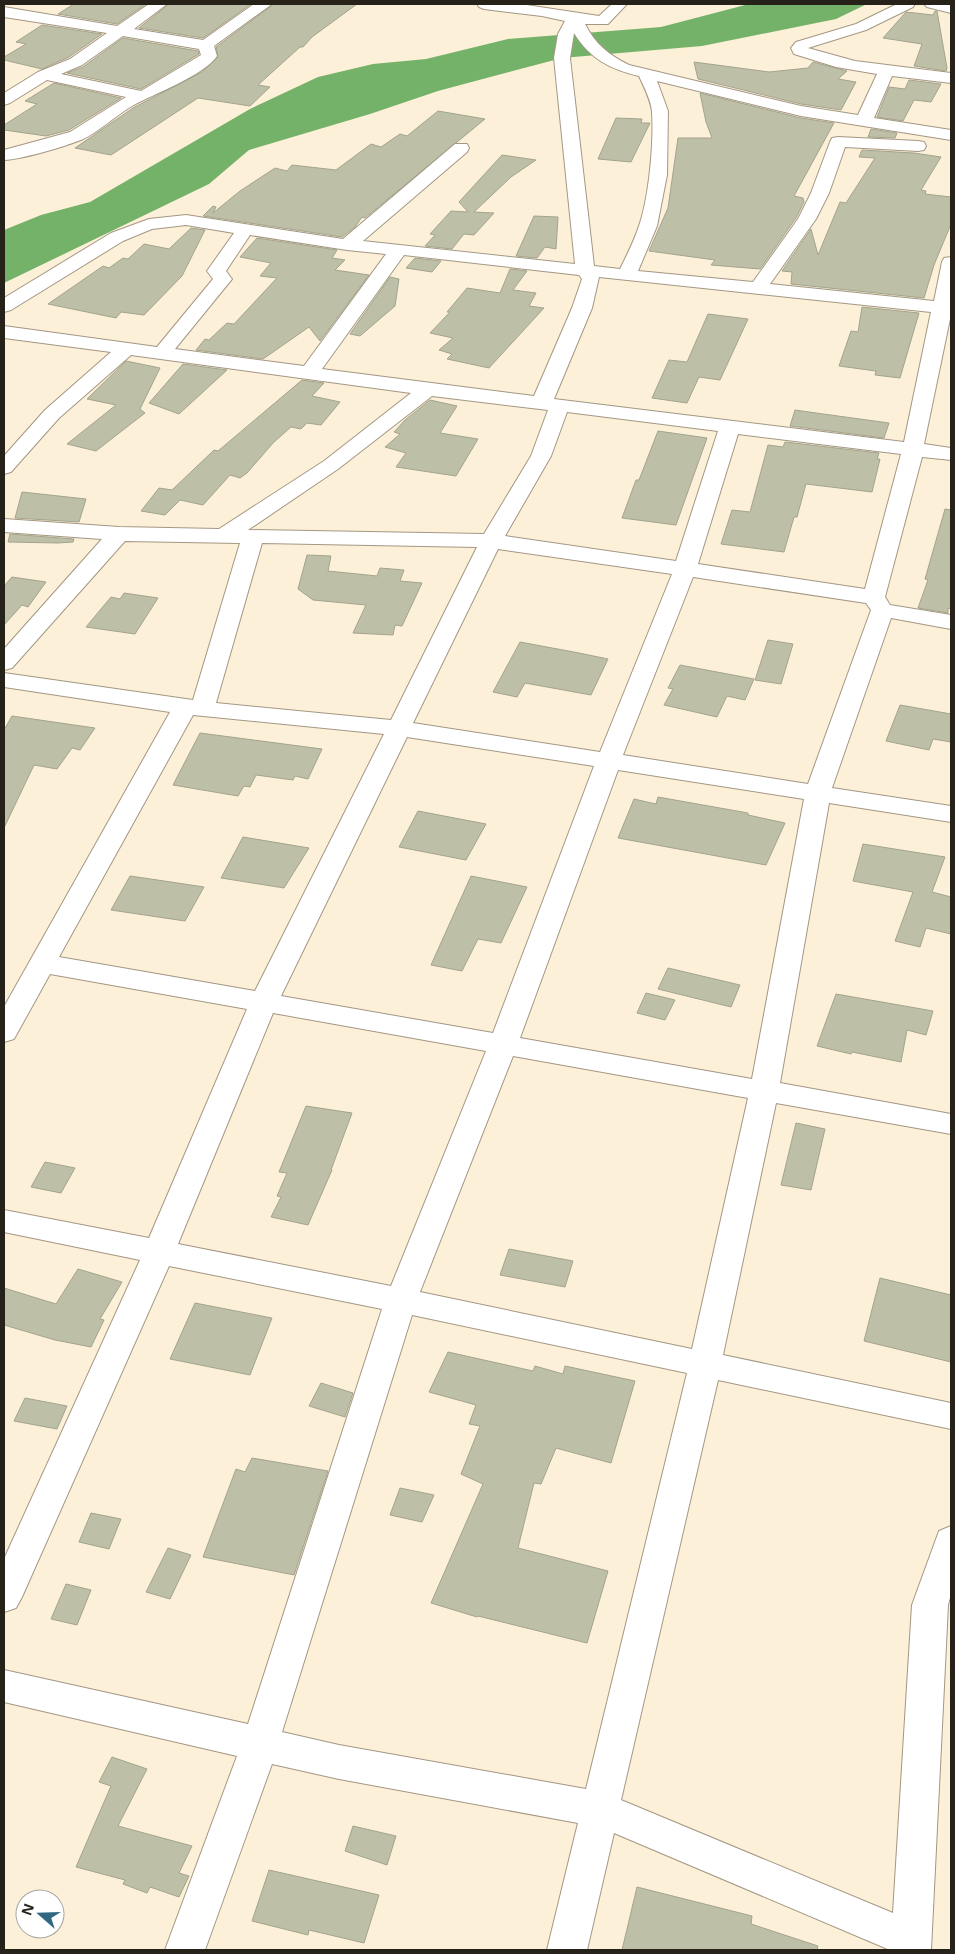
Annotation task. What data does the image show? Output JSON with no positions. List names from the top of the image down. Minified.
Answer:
{"north":"left"}
